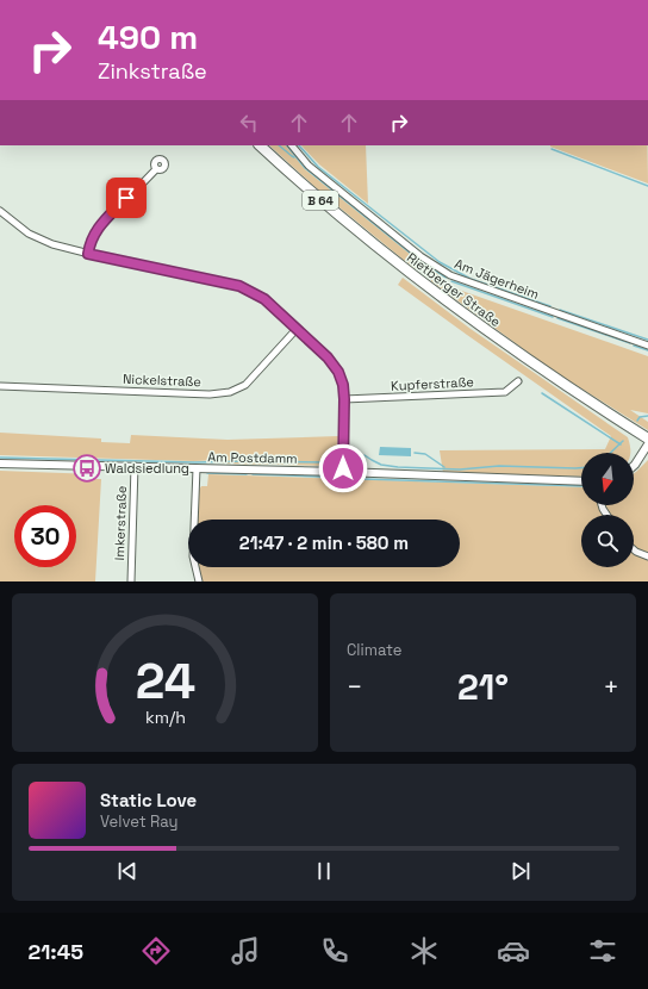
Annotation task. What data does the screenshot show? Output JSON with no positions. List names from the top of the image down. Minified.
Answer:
{"streets":{"main road":["B 64","Rietberger Straße"],"street":["Am Jägerheim","Nickelstraße","Kupferstraße","Am Postdamm","Imkerstraße"]},"crossings":[["Am Postdamm","Imkerstraße"]],"places":{"bus stop":["Waldsiedlung"]},"north":"bottom","page":{"turn":["490 m","Zinkstraße"],"limit":"30","trip":"21:47 · 2 min · 580 m","tile":"Climate","heat":["−","21°","+"],"song":["Static Love","Velvet Ray"],"tabs":"21:45","gauge":["24","km/h"]}}
